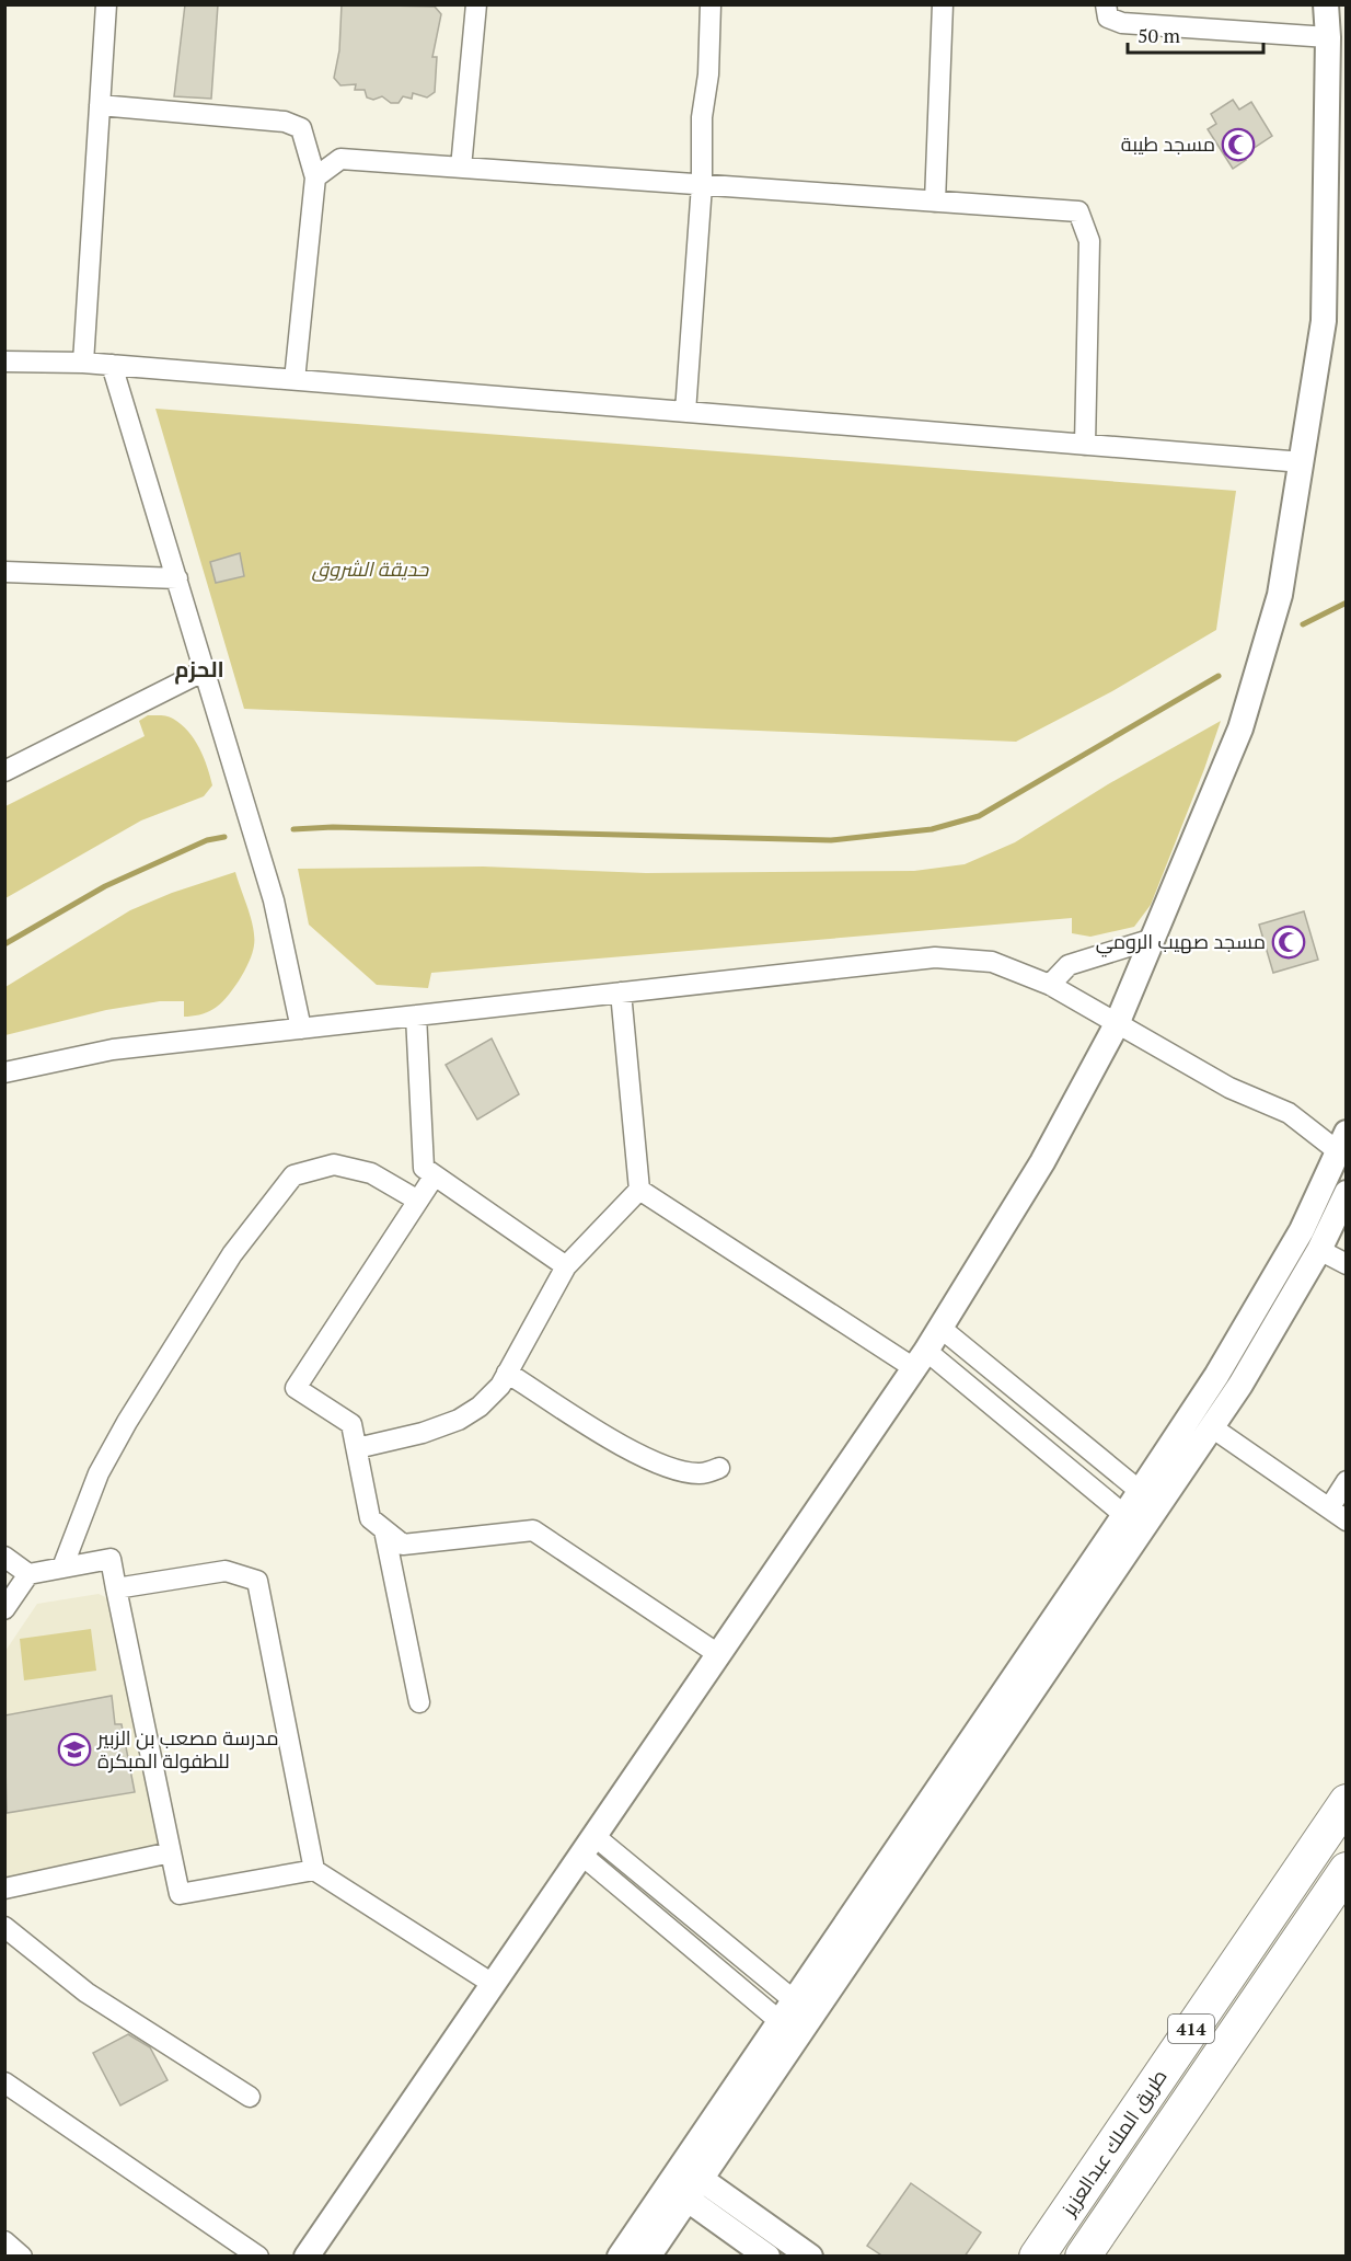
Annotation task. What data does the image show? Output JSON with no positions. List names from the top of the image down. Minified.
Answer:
{"streets":{"highway":["414","طريق الملك عبدالعزيز"]},"districts":["الحزم"],"parks":["حديقة الشروق"],"places":{"mosque":["مسجد طيبة","مسجد صهيب الرومي"],"school or university":["مدرسة مصعب بن الزبير للطفولة المبكرة"]},"scale_bar":"50 m"}
